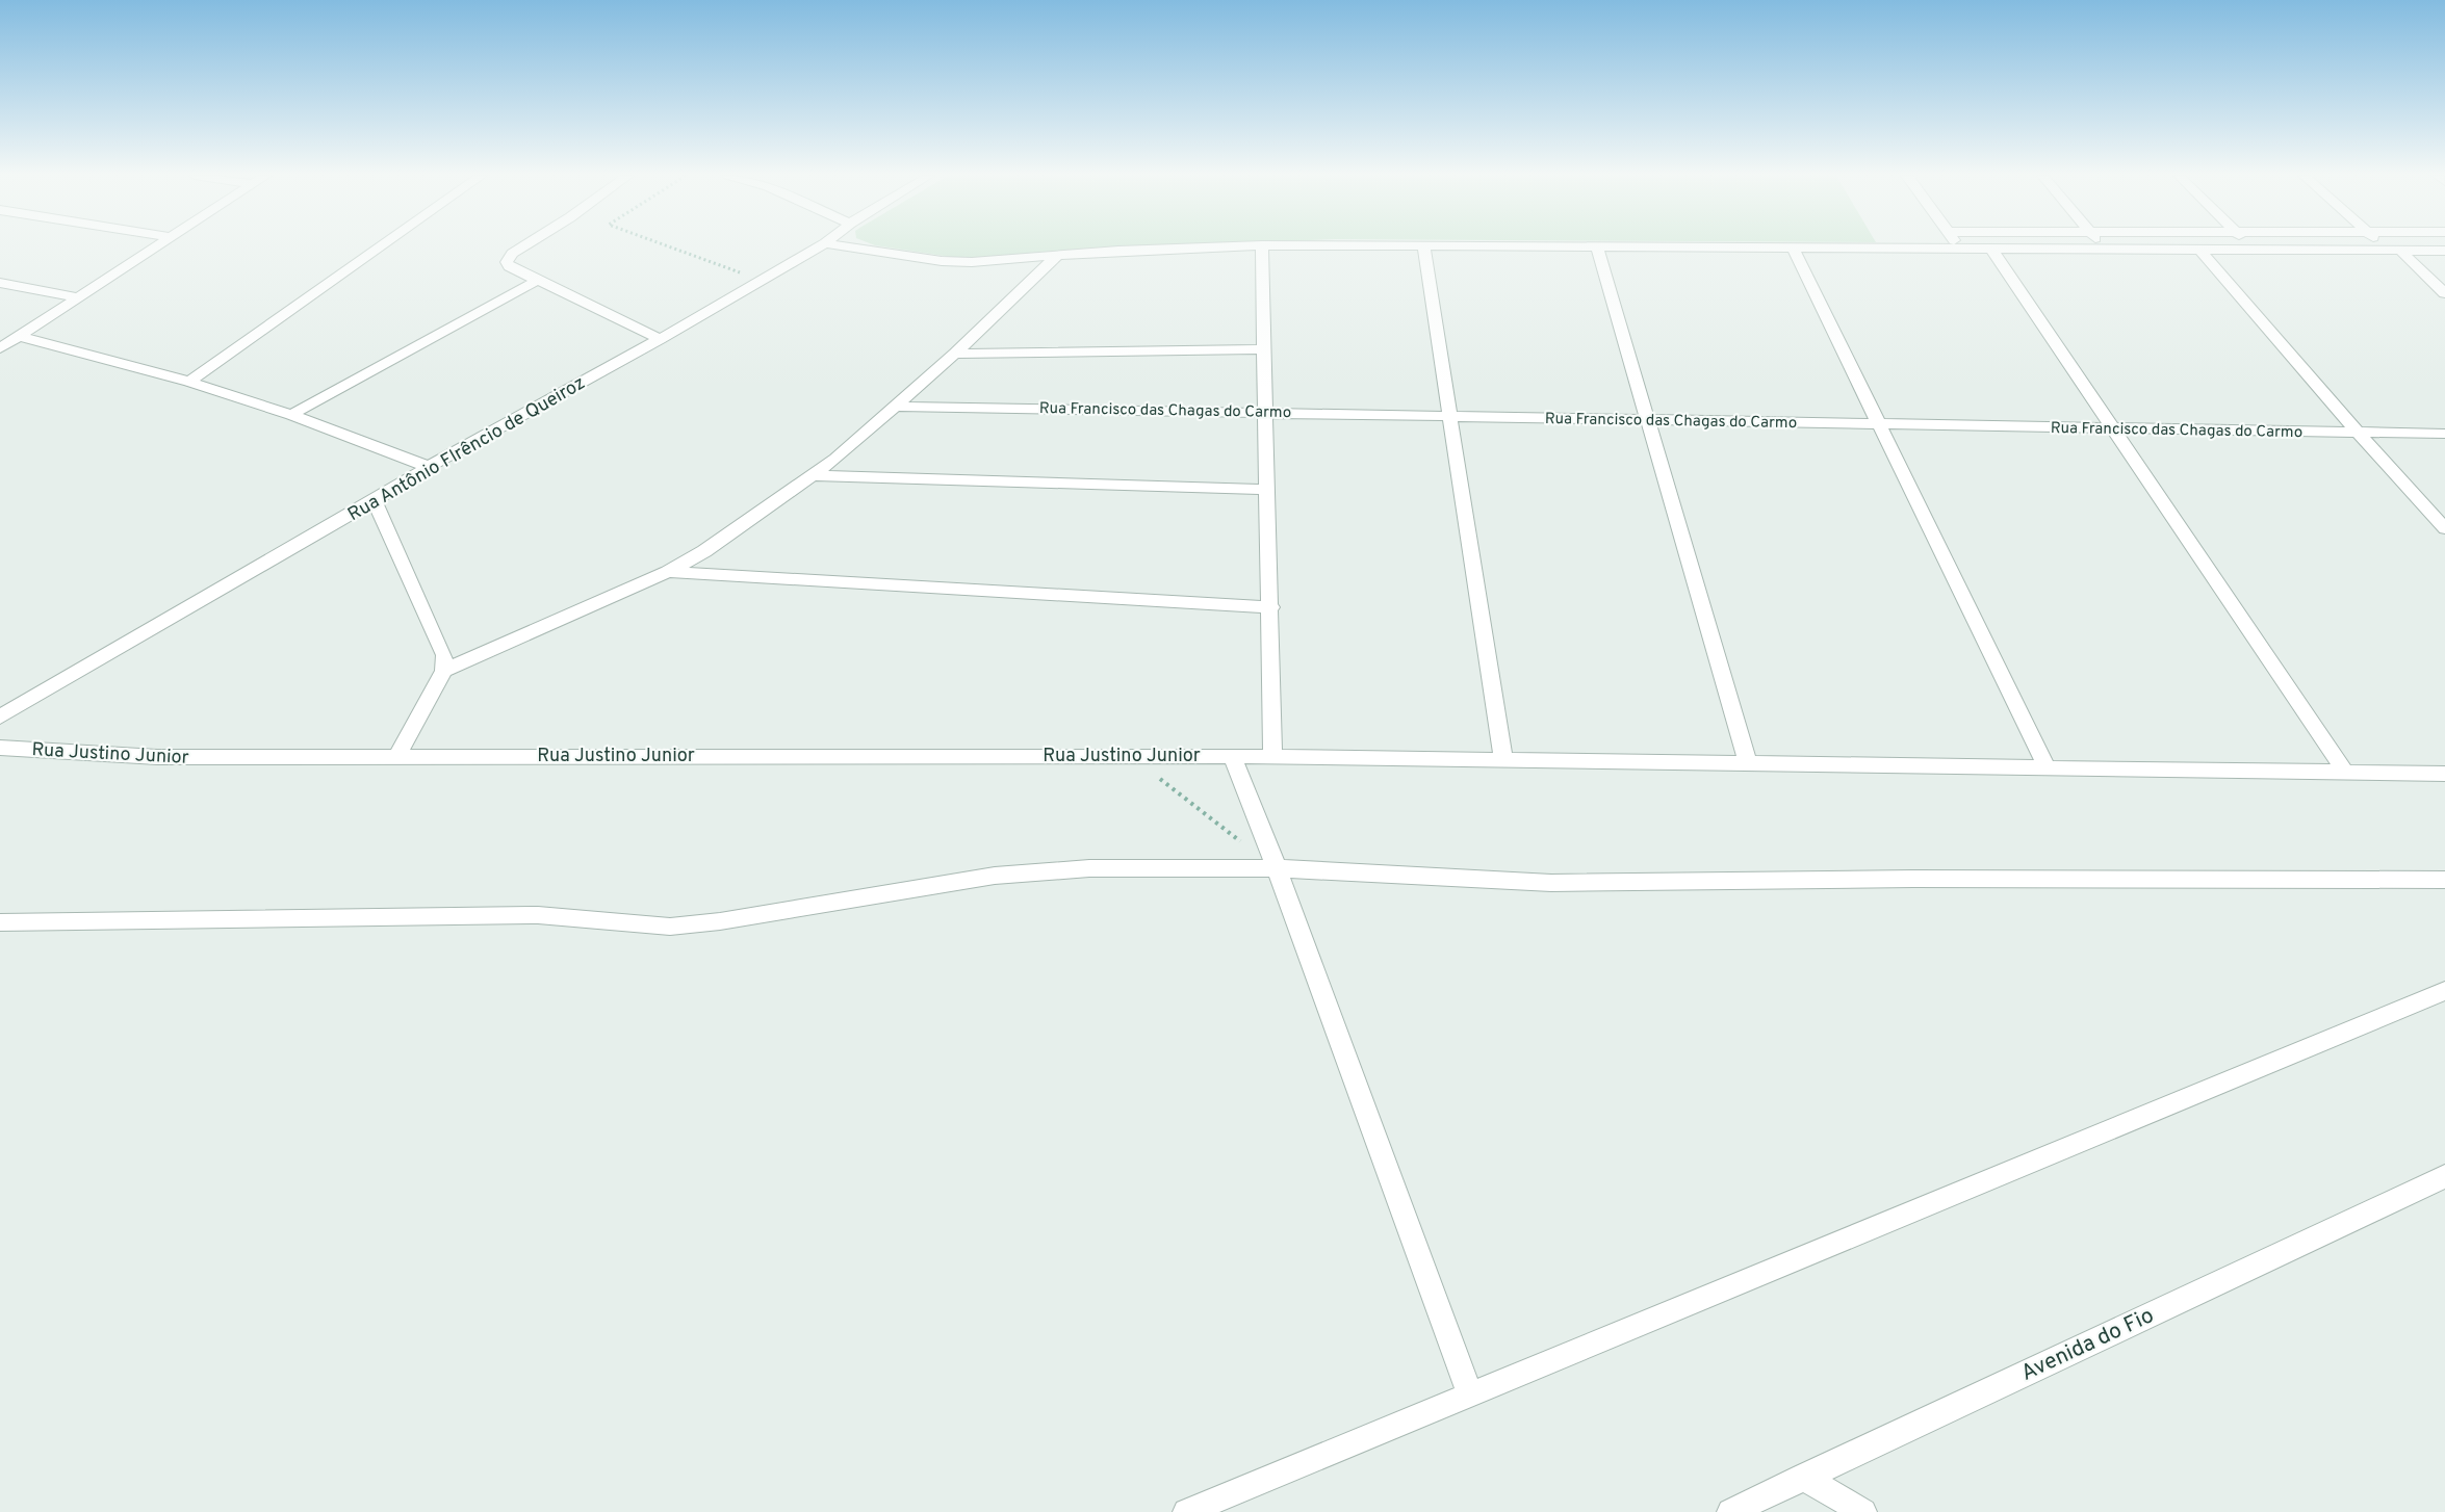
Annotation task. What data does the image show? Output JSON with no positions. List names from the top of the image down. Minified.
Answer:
{"streets":{"street":["Rua Francisco das Chagas do Carmo","Rua Antônio Flrêncio de Queiroz","Rua Justino Junior","Avenida do Fio"]}}
